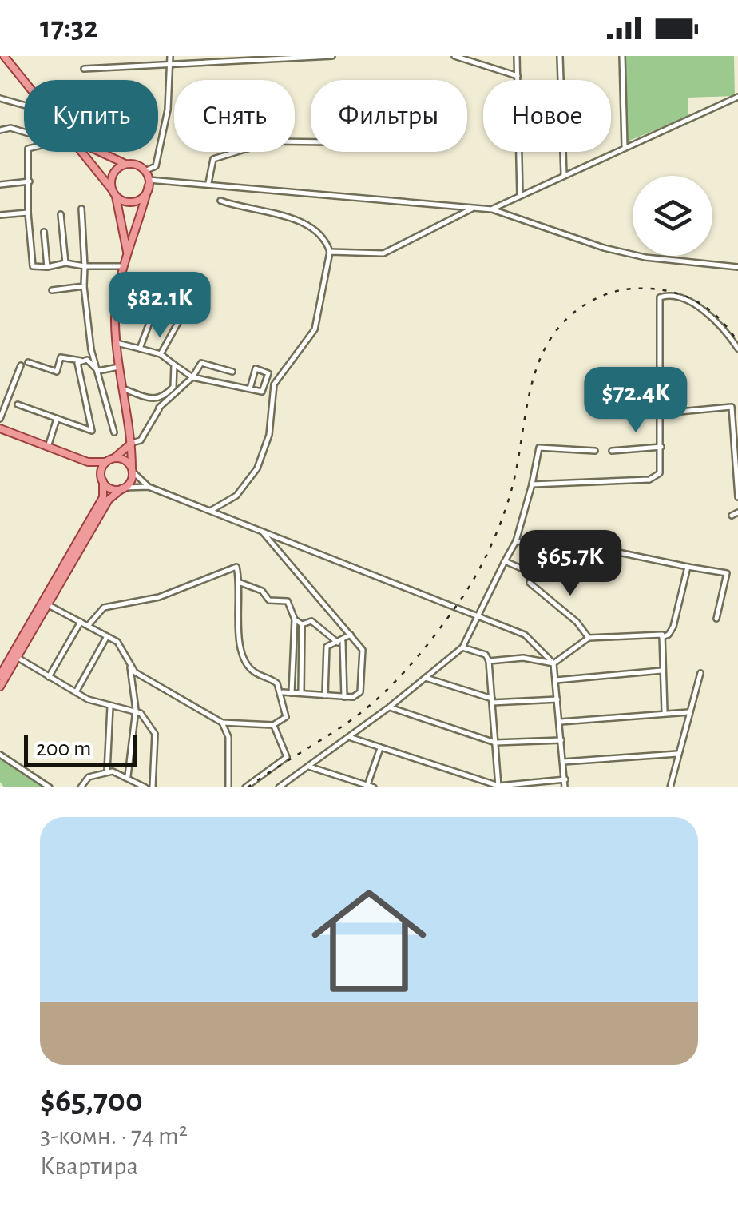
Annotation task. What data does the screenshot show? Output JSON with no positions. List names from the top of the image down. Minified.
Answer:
{"scale_bar":"200 m","page":{"status":"17:32","chip":["Купить","Снять","Фильтры","Новое"],"price":["$82.1K","$72.4K","$65.7K"],"scale":"200 m","list":[{"name":"$65,700","note":"3-комн. · 74 m² · Квартира"}]}}
